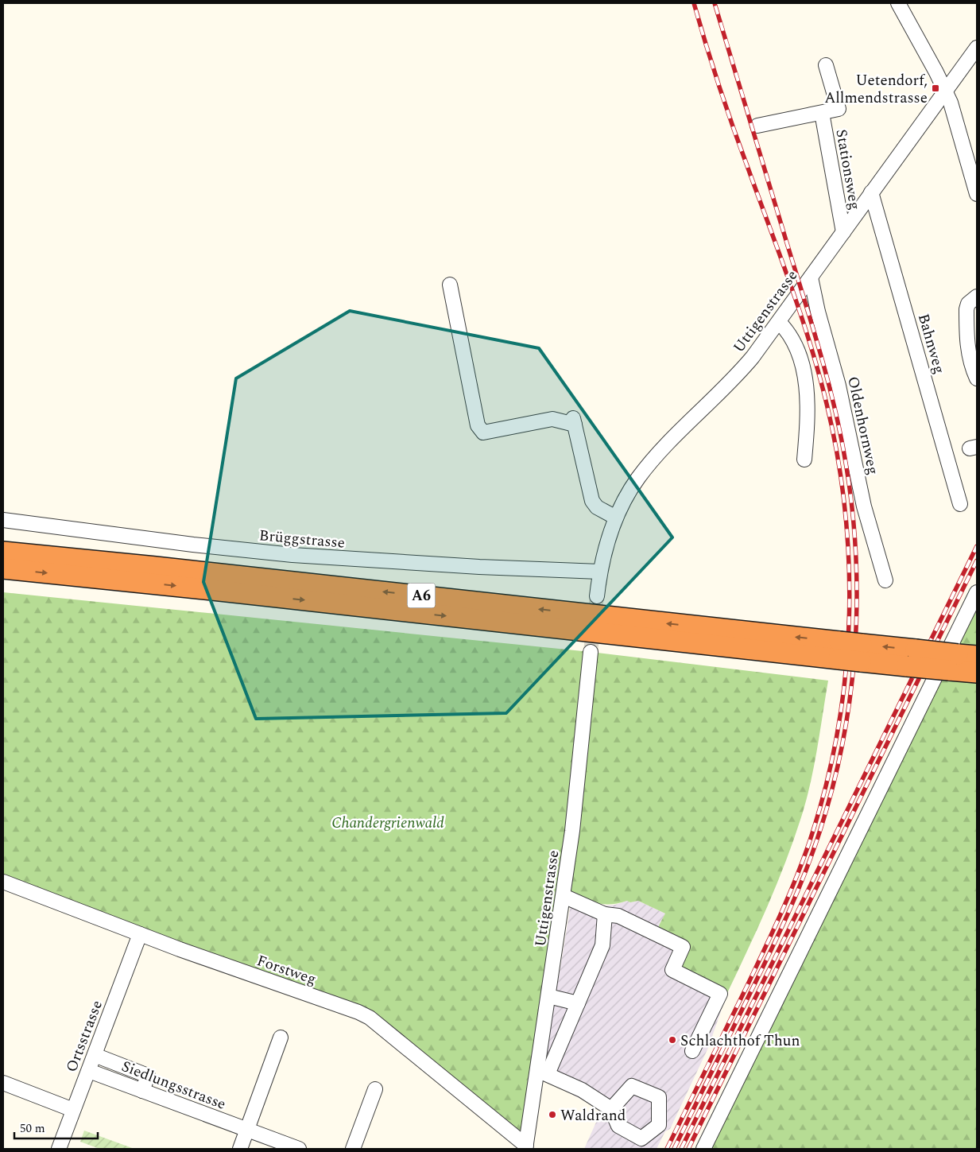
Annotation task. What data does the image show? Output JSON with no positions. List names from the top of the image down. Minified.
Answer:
{"streets":{"highway":["A6"],"street":["Stationsweg","Uttigenstrasse","Bahnweg","Oldenhornweg","Brüggstrasse","Forstweg","Ortsstrasse","Siedlungsstrasse"]},"crossings":[["Stationsweg","Uttigenstrasse"],["Uttigenstrasse","Bahnweg"],["Uttigenstrasse","Oldenhornweg"],["Uttigenstrasse","Brüggstrasse"],["Uttigenstrasse","Forstweg"],["Forstweg","Ortsstrasse"],["Ortsstrasse","Siedlungsstrasse"]],"parks":["Chandergrienwald"],"places":{"transit":["Uetendorf, Allmendstrasse"],"other":["Schlachthof Thun","Waldrand"]},"scale_bar":"50 m"}
